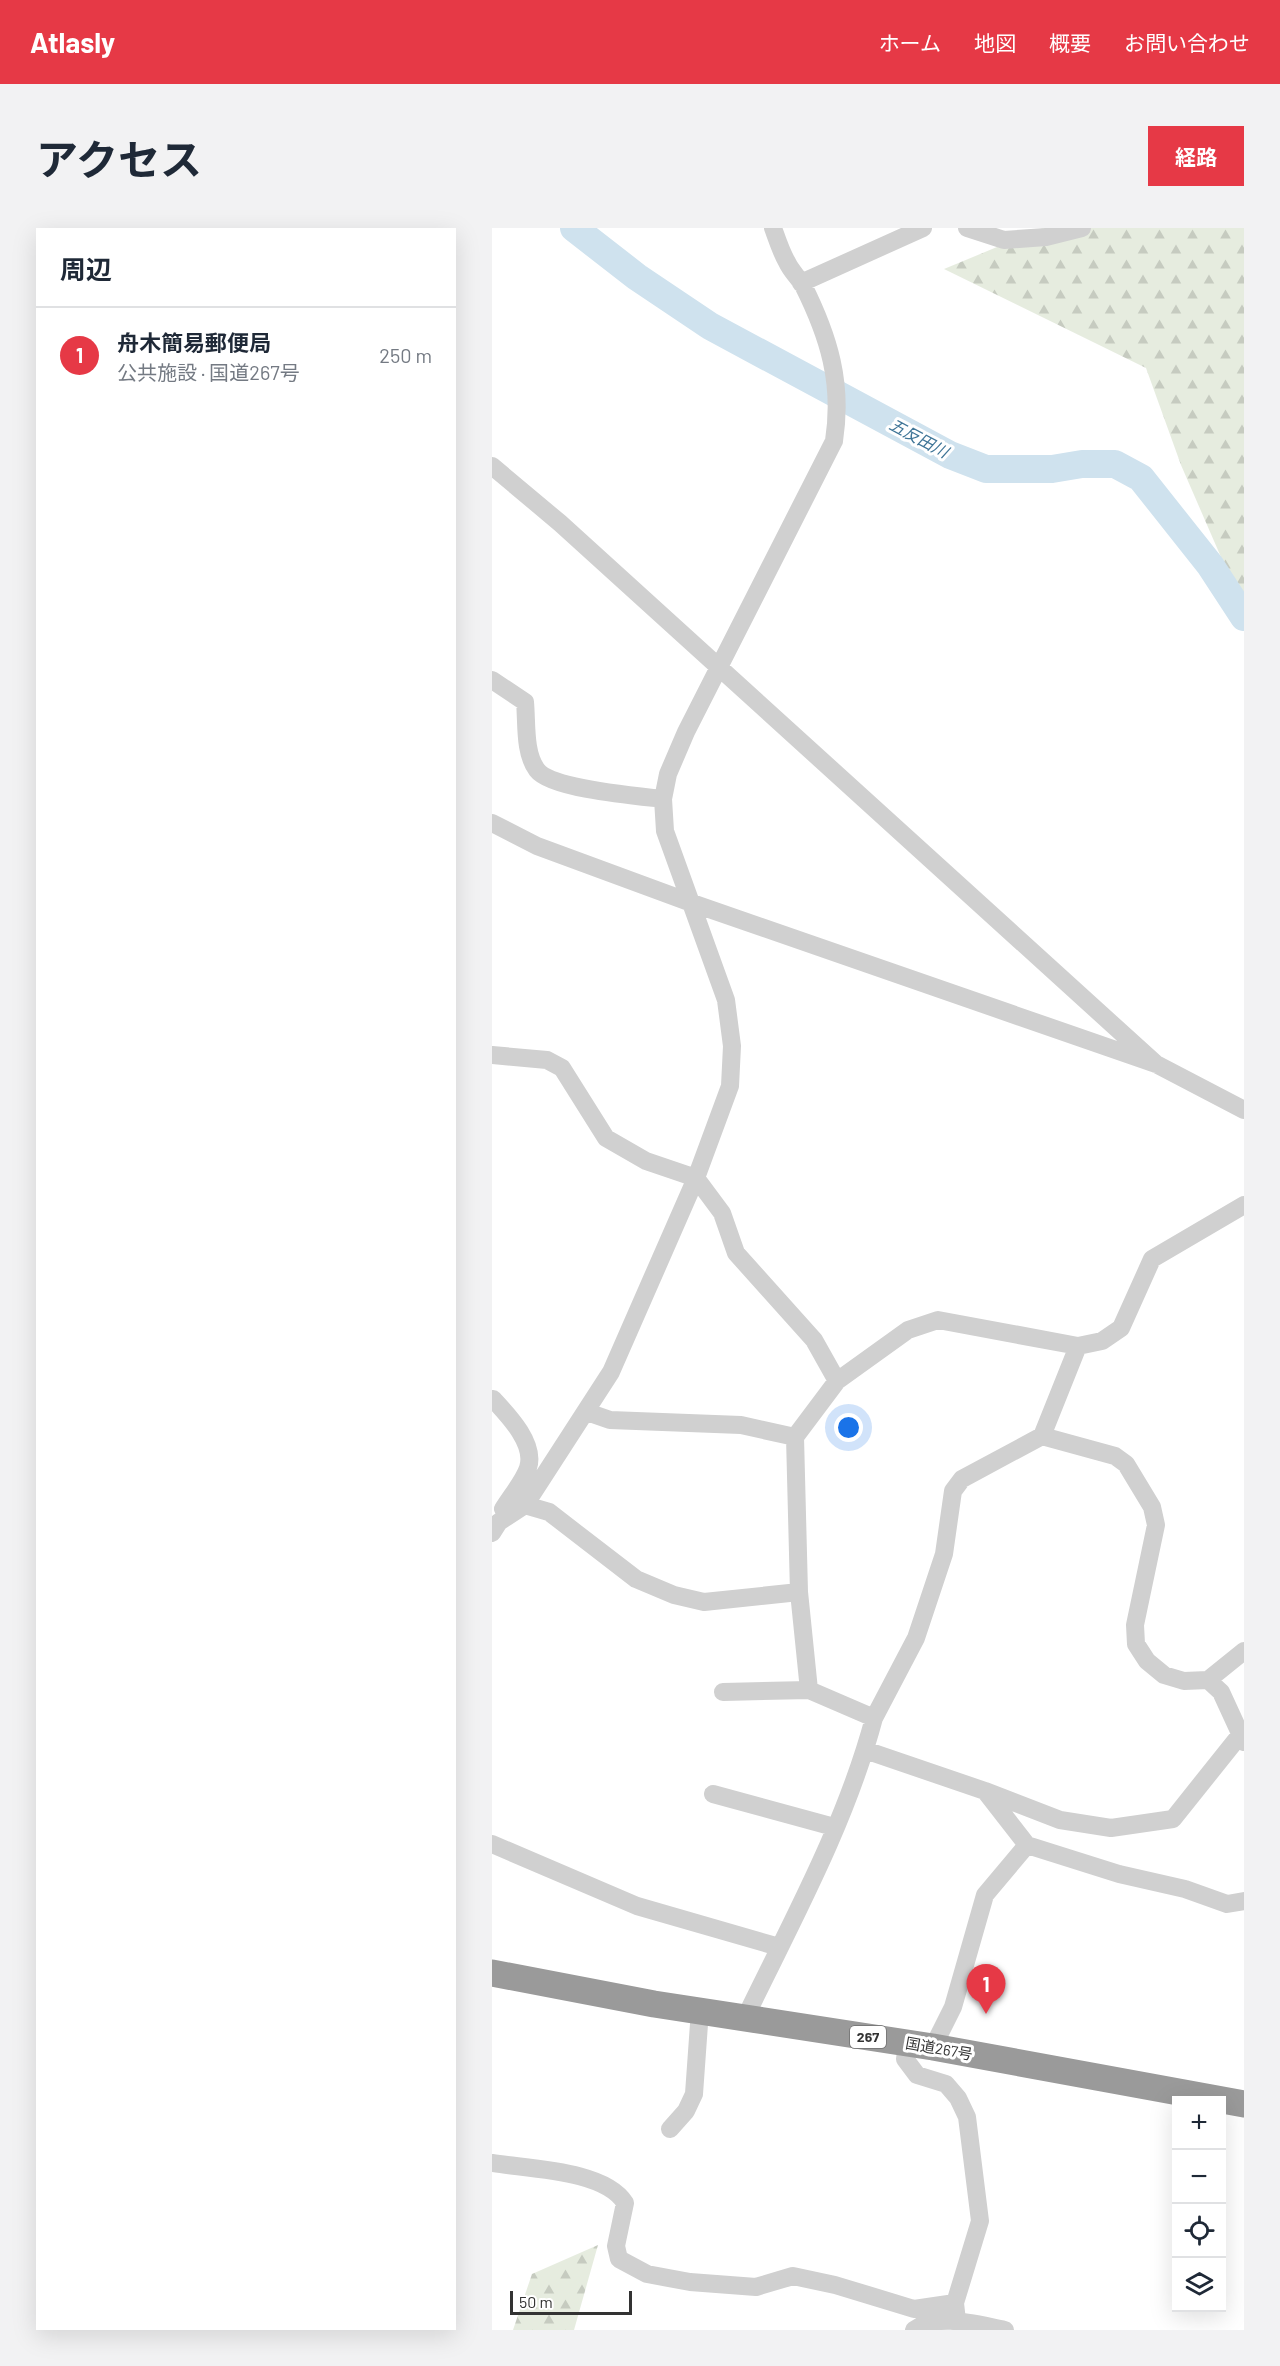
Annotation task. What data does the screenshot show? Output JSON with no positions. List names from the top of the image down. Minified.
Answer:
{"streets":{"highway":["267","国道267号"]},"water":["五反田川"],"scale_bar":"50 m","page":{"header":"Atlasly","nav":["ホーム","地図","概要","お問い合わせ"],"title":"アクセス","buttons":"経路","heading":"周辺","list":[{"mark":"1","name":"舟木簡易郵便局","note":"公共施設 · 国道267号","value":"250 m"}],"pins":"1","map_buttons":["+","−"],"scale":"50 m"}}
